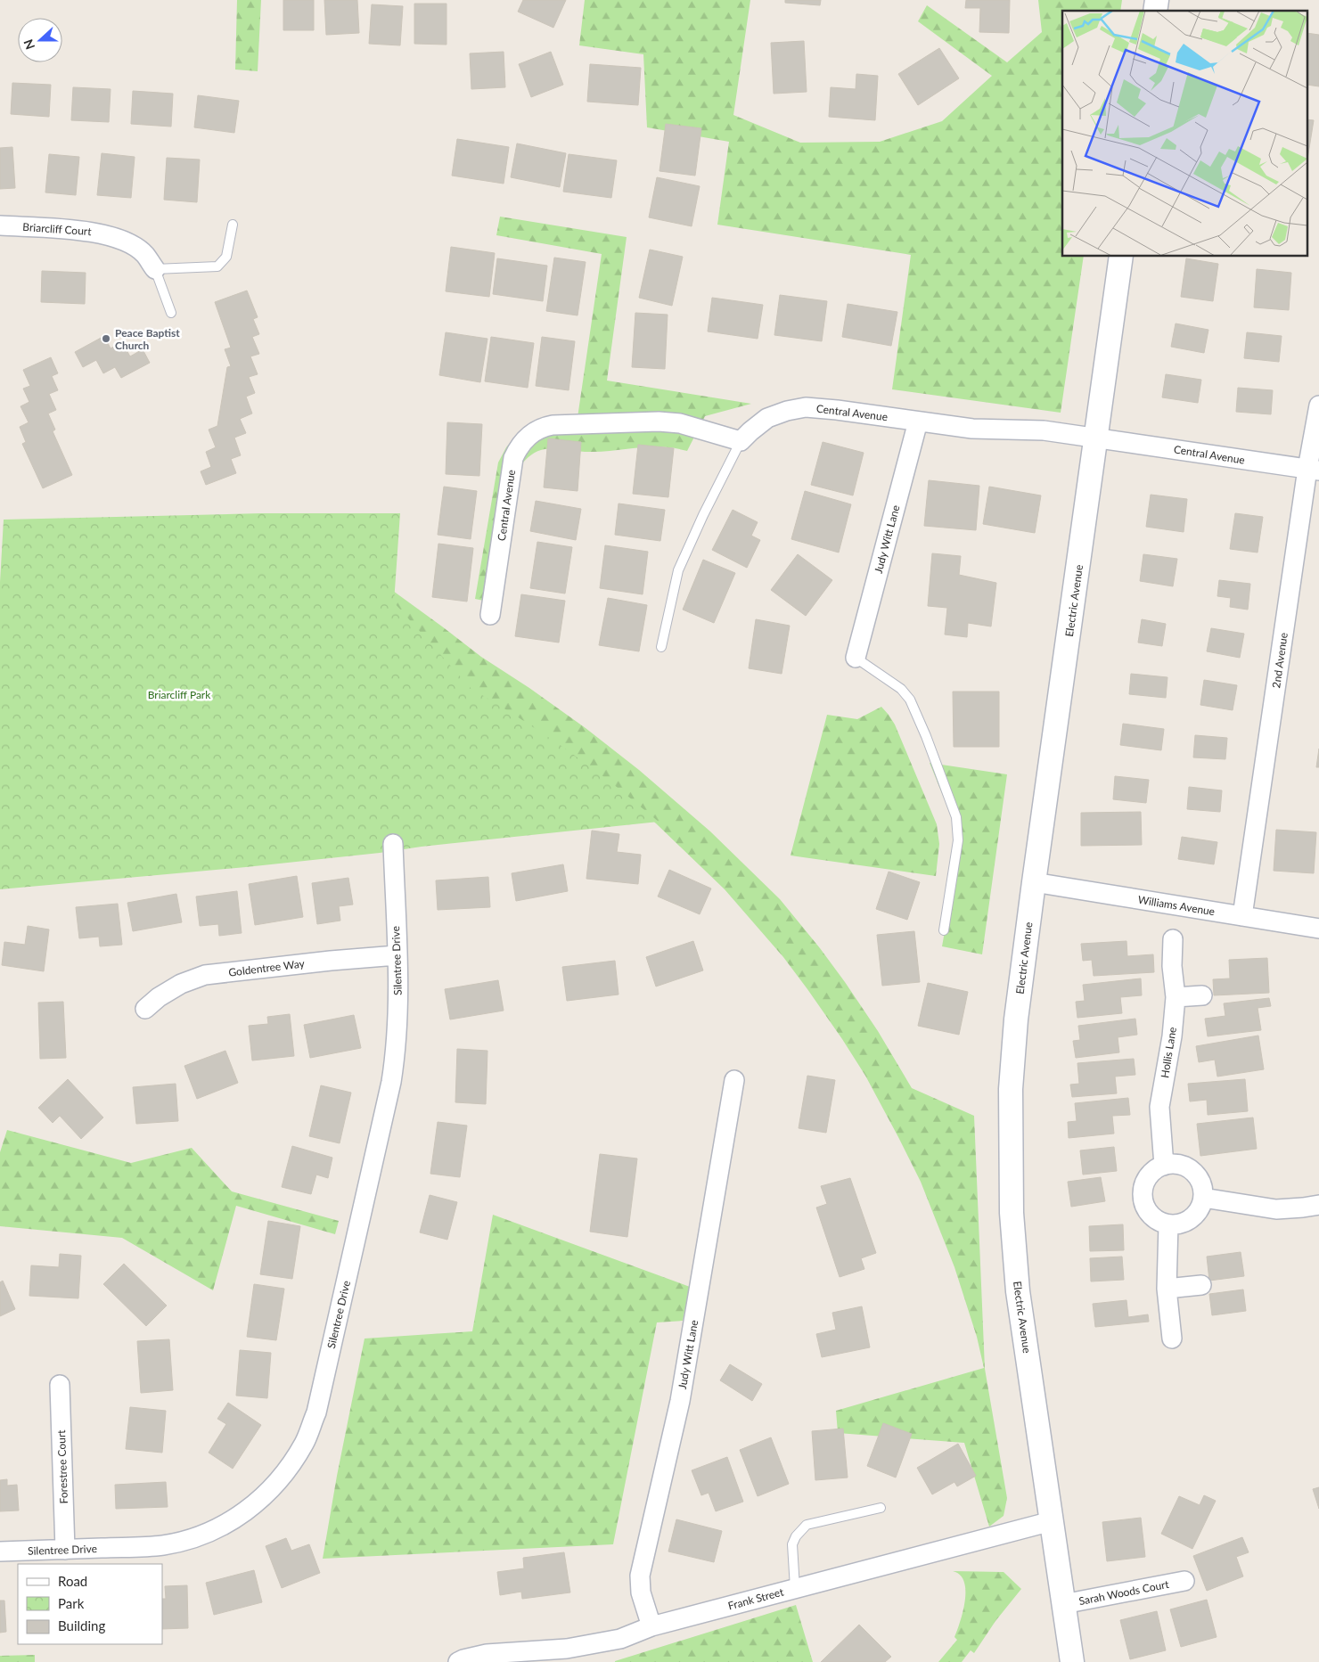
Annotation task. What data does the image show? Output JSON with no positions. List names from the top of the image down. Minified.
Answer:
{"streets":{"street":["Briarcliff Court","Central Avenue","Judy Witt Lane","Electric Avenue","2nd Avenue","Williams Avenue","Silentree Drive","Goldentree Way","Hollis Lane","Forestree Court","Sarah Woods Court","Frank Street"]},"crossings":[["Central Avenue","Judy Witt Lane"],["Central Avenue","Electric Avenue"],["Central Avenue","2nd Avenue"],["Judy Witt Lane","Frank Street"],["Electric Avenue","Williams Avenue"],["Electric Avenue","Sarah Woods Court"],["Electric Avenue","Frank Street"],["2nd Avenue","Williams Avenue"],["Silentree Drive","Goldentree Way"],["Silentree Drive","Forestree Court"]],"parks":["Briarcliff Park"],"places":["Peace Baptist Church"],"legend":["Road","Park","Building"],"north":"left"}
